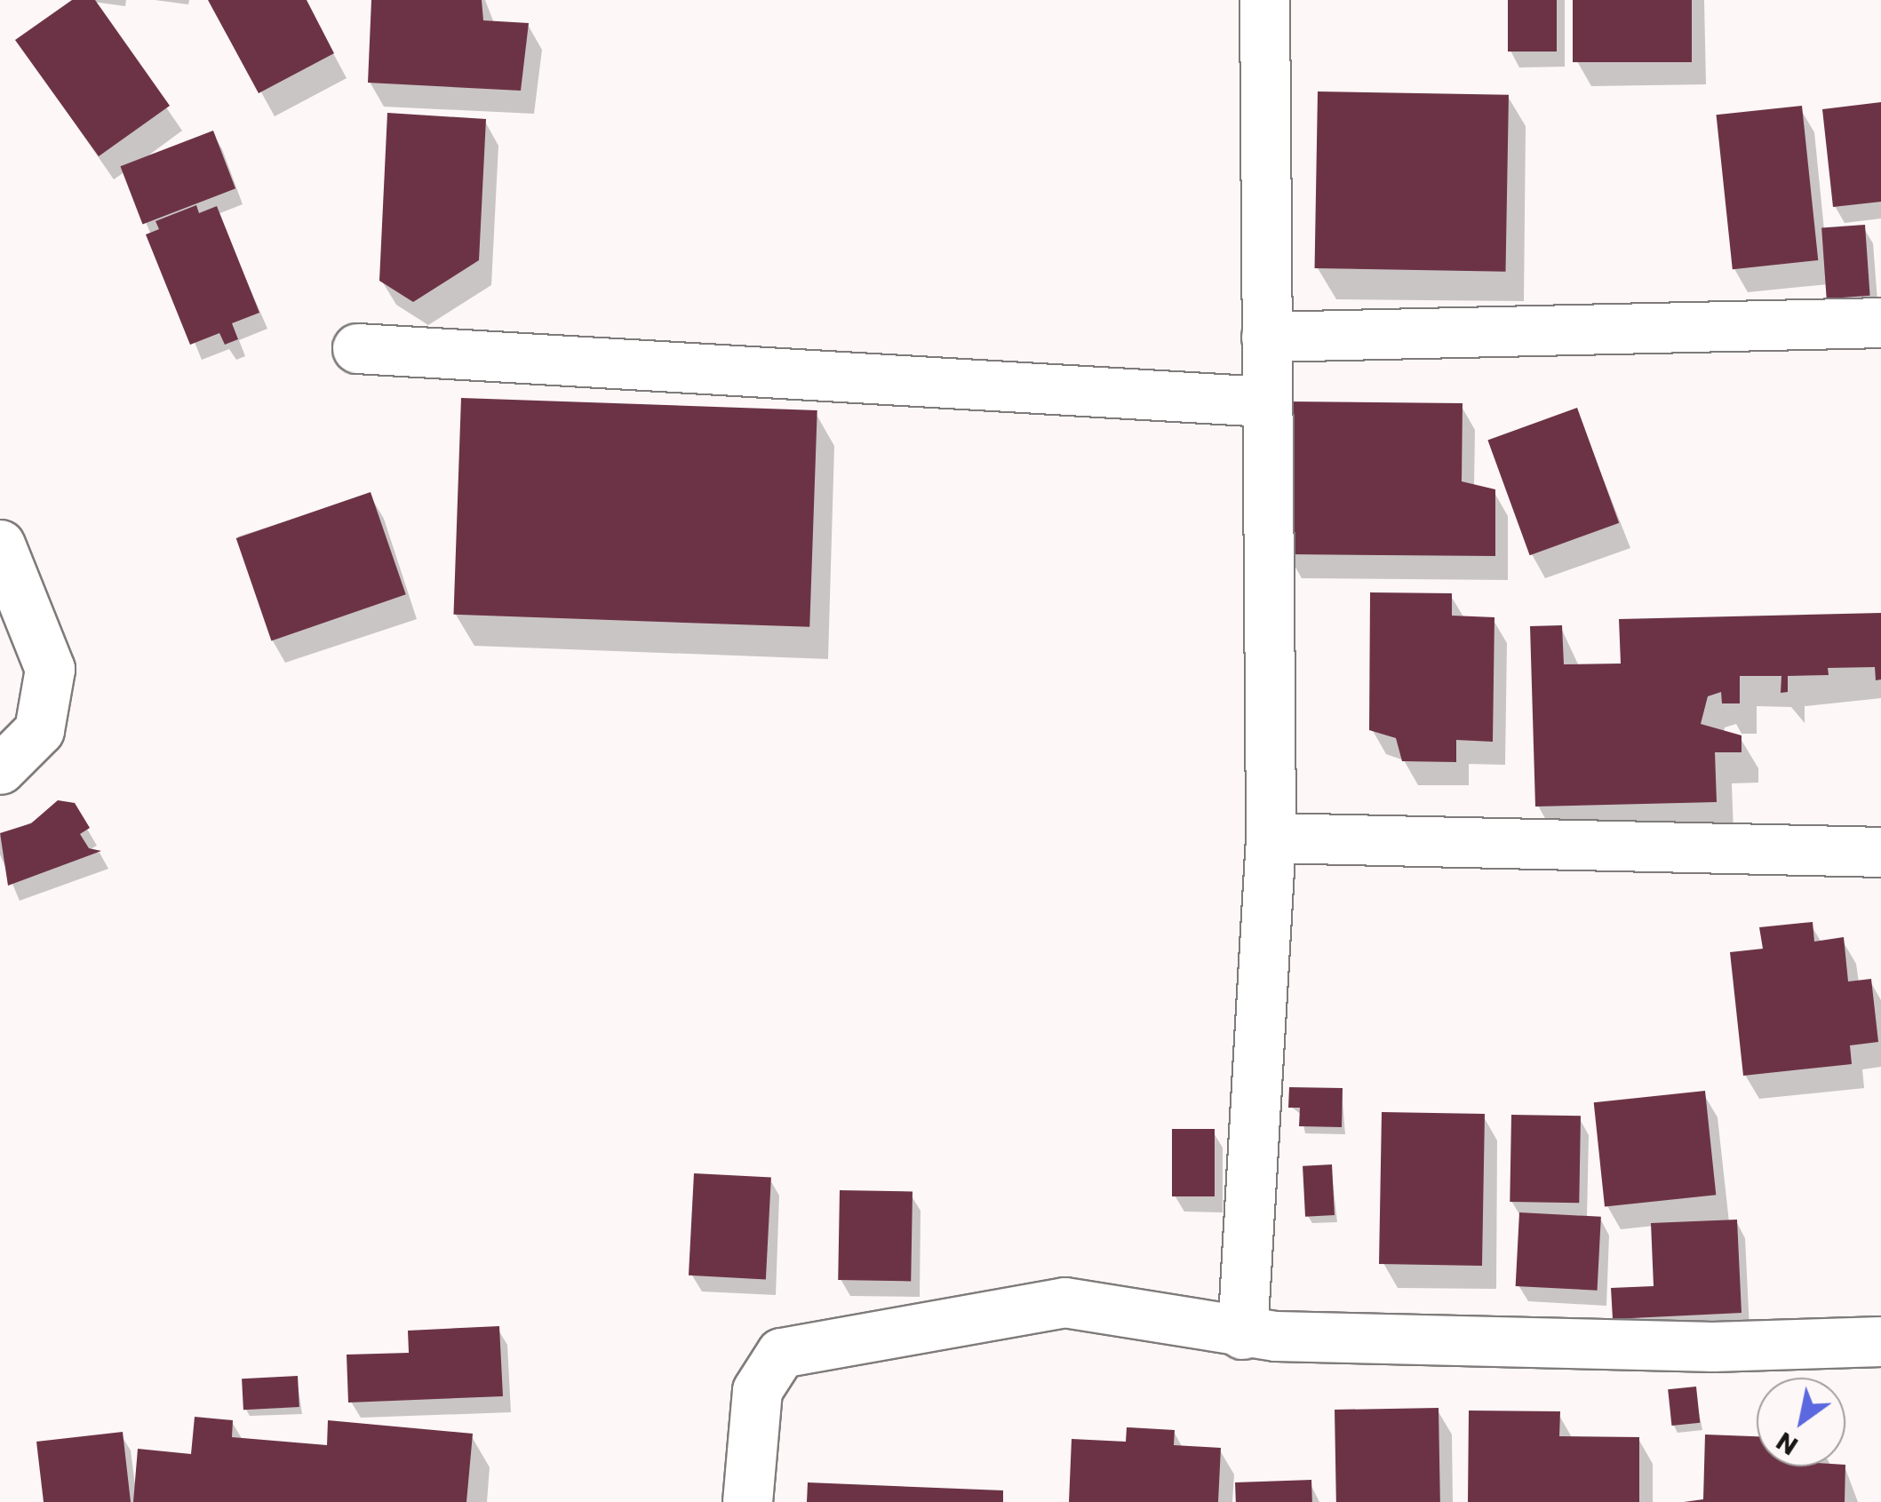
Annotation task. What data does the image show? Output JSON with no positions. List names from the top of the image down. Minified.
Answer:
{"north":"bottom left"}
